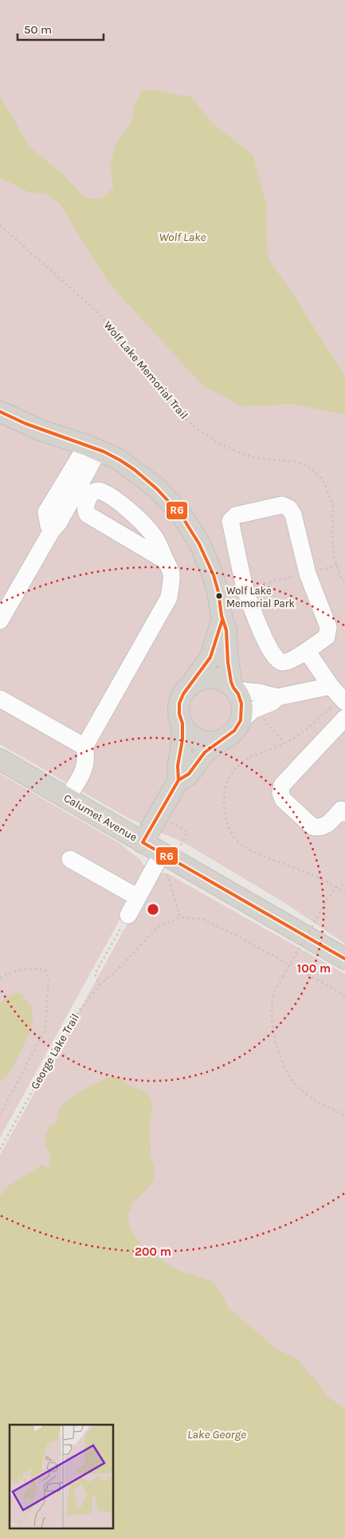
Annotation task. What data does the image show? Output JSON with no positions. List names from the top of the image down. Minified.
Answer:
{"streets":{"main road":["Calumet Avenue"],"path":["Wolf Lake Memorial Trail","George Lake Trail"]},"water":["Wolf Lake","Lake George"],"places":["Wolf Lake Memorial Park"],"lines":["transit line R6"],"scale_bar":"50 m","rings":["100 m","200 m"]}
